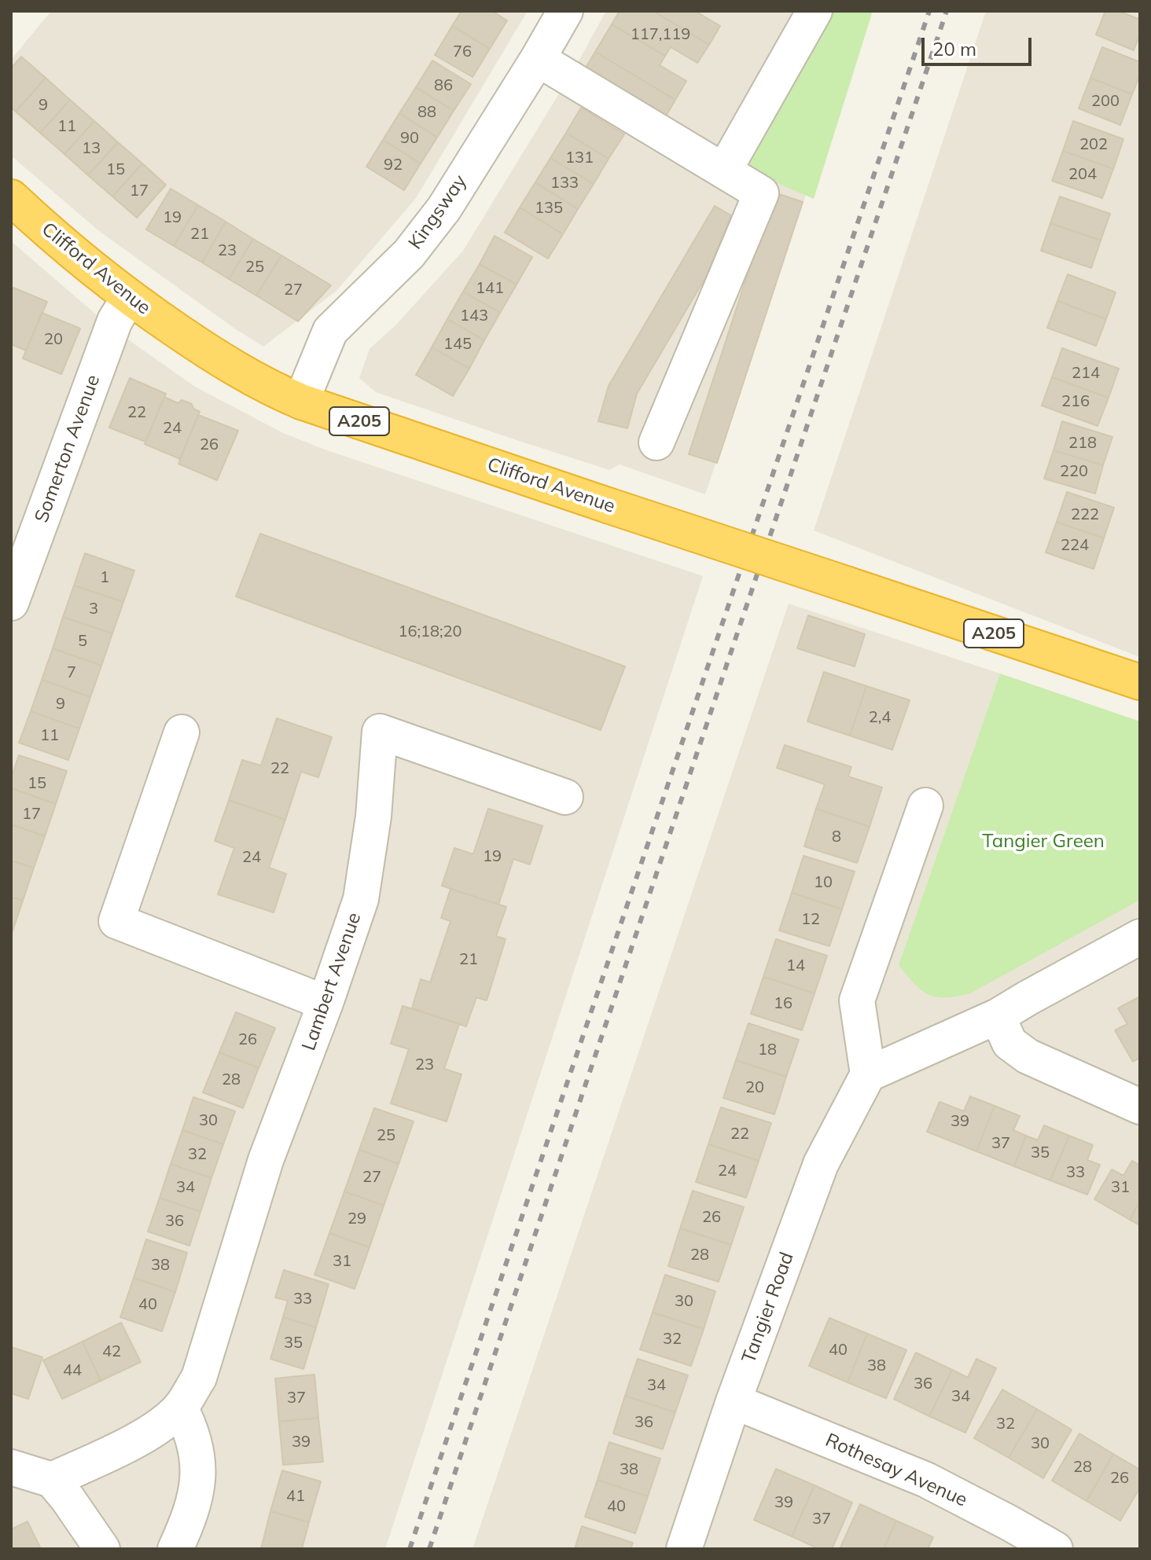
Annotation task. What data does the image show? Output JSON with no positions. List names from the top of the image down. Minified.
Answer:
{"streets":{"highway":["Clifford Avenue","A205"],"street":["Kingsway","Somerton Avenue","Lambert Avenue","Tangier Road","Rothesay Avenue"]},"crossings":[["Kingsway","Clifford Avenue"],["Clifford Avenue","Somerton Avenue"],["Tangier Road","Rothesay Avenue"]],"parks":["Tangier Green"],"house_numbers":["117,119","76","86","200","9","88","11","90","202","13","131","92","15","204","133","17","135","19","21","23","25","141","27","143","20","145","214","216","22","24","218","26","220","222","224","1","3","16;18;20","5","7","9","2,4","11","22","15","17","8","19","24","10","12","21","14","16","26","18","23","28","20","30","39","22","25","37","35","32","24","33","27","34","31","26","29","36","28","31","38","33","30","40","32","35","40","42","38","44","36","34","34","37","36","32","39","30","28","38","26","41","39","40","37"],"scale_bar":"20 m"}
